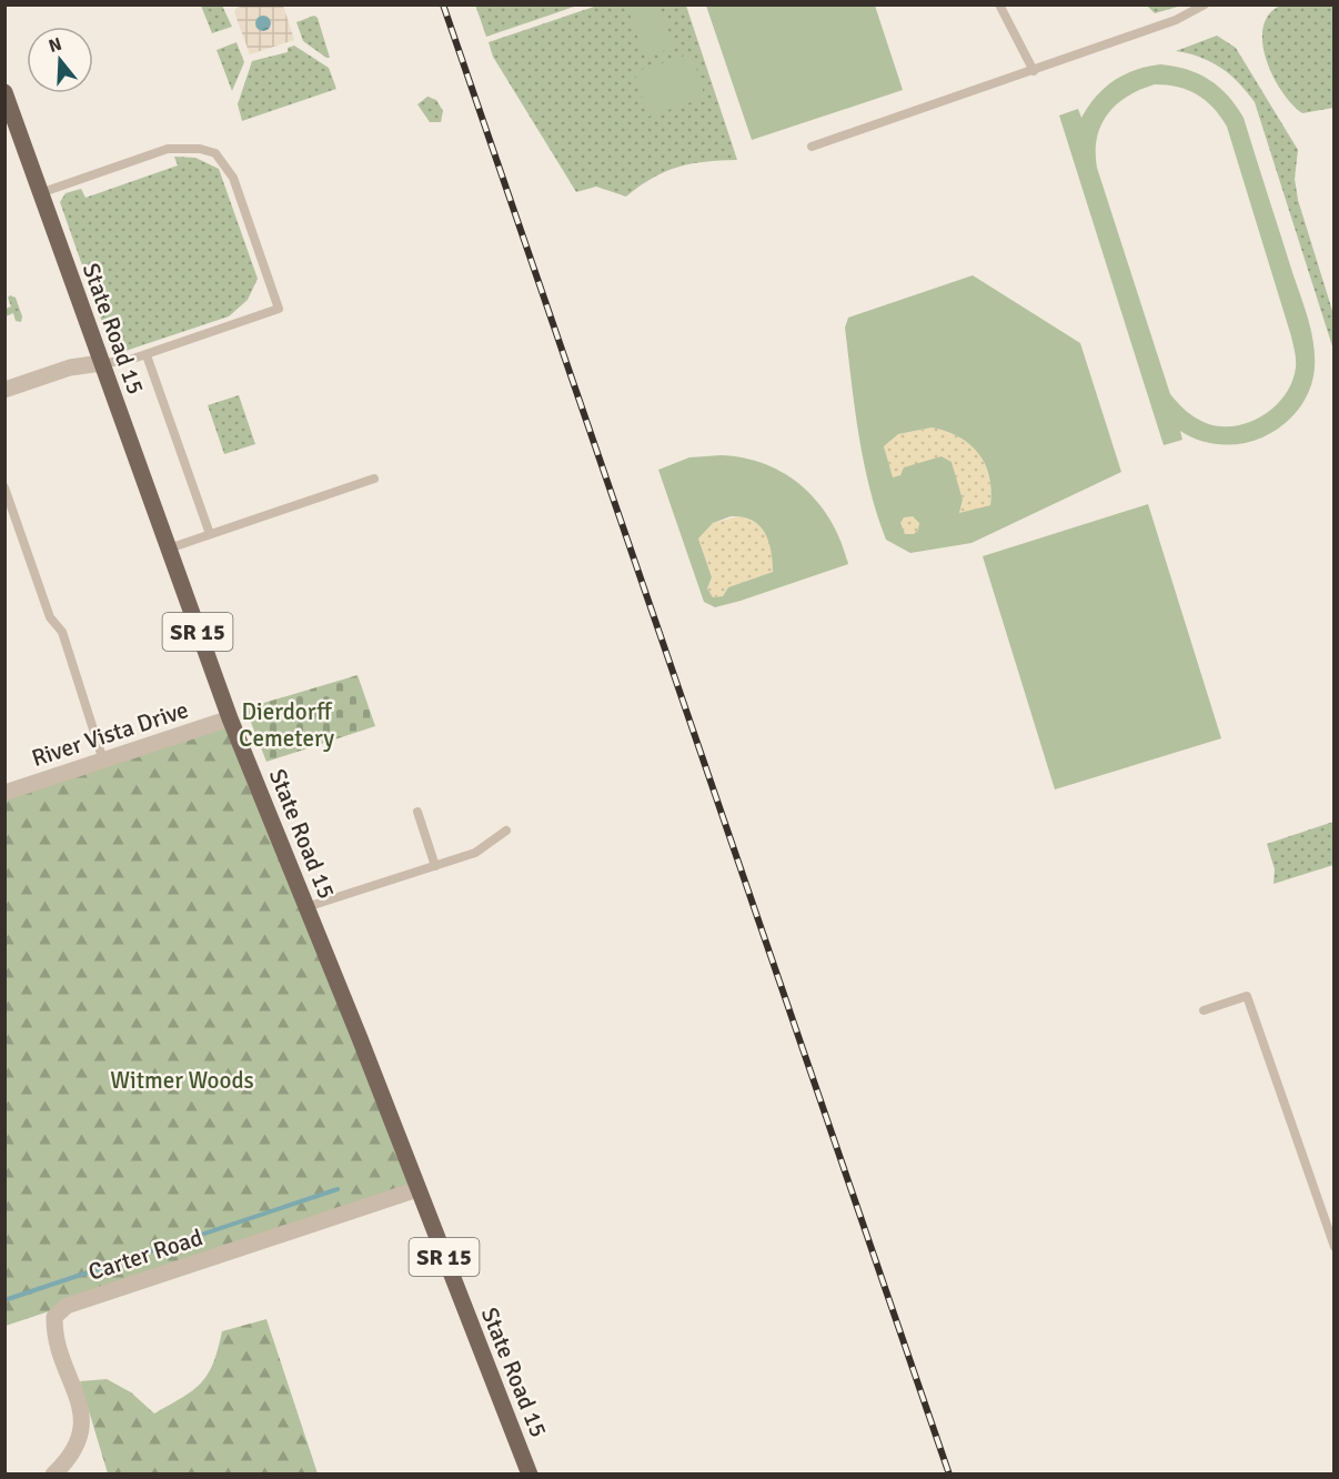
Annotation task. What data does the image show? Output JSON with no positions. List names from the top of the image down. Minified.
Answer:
{"streets":{"main road":["State Road 15","SR 15"],"street":["River Vista Drive","Carter Road"]},"crossings":[["State Road 15","River Vista Drive"],["State Road 15","Carter Road"]],"parks":["Dierdorff Cemetery","Witmer Woods"],"north":"top"}
